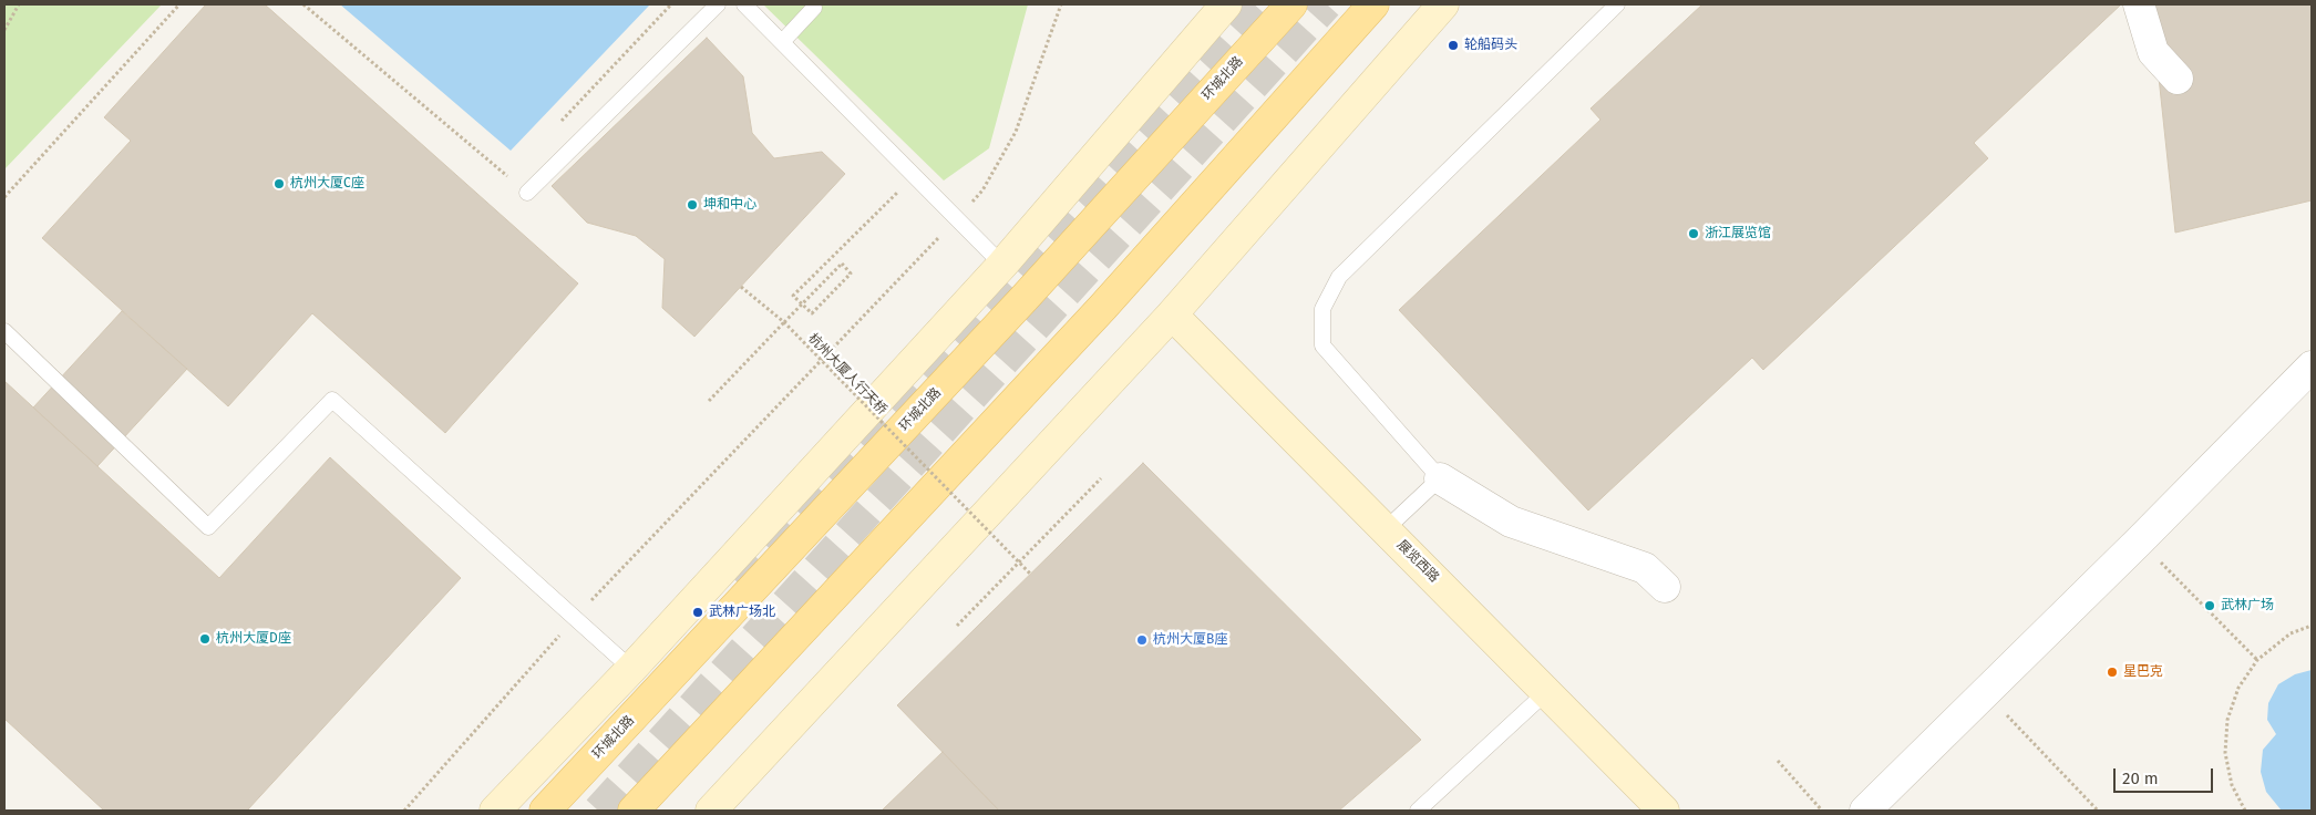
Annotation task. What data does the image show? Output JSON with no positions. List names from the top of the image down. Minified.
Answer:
{"streets":{"main road":["环城北路","展览西路"],"path":["杭州大厦人行天桥"]},"places":["轮船码头","杭州大厦C座","坤和中心","浙江展览馆","武林广场","武林广场北","杭州大厦D座","杭州大厦B座","星巴克"],"scale_bar":"20 m"}
